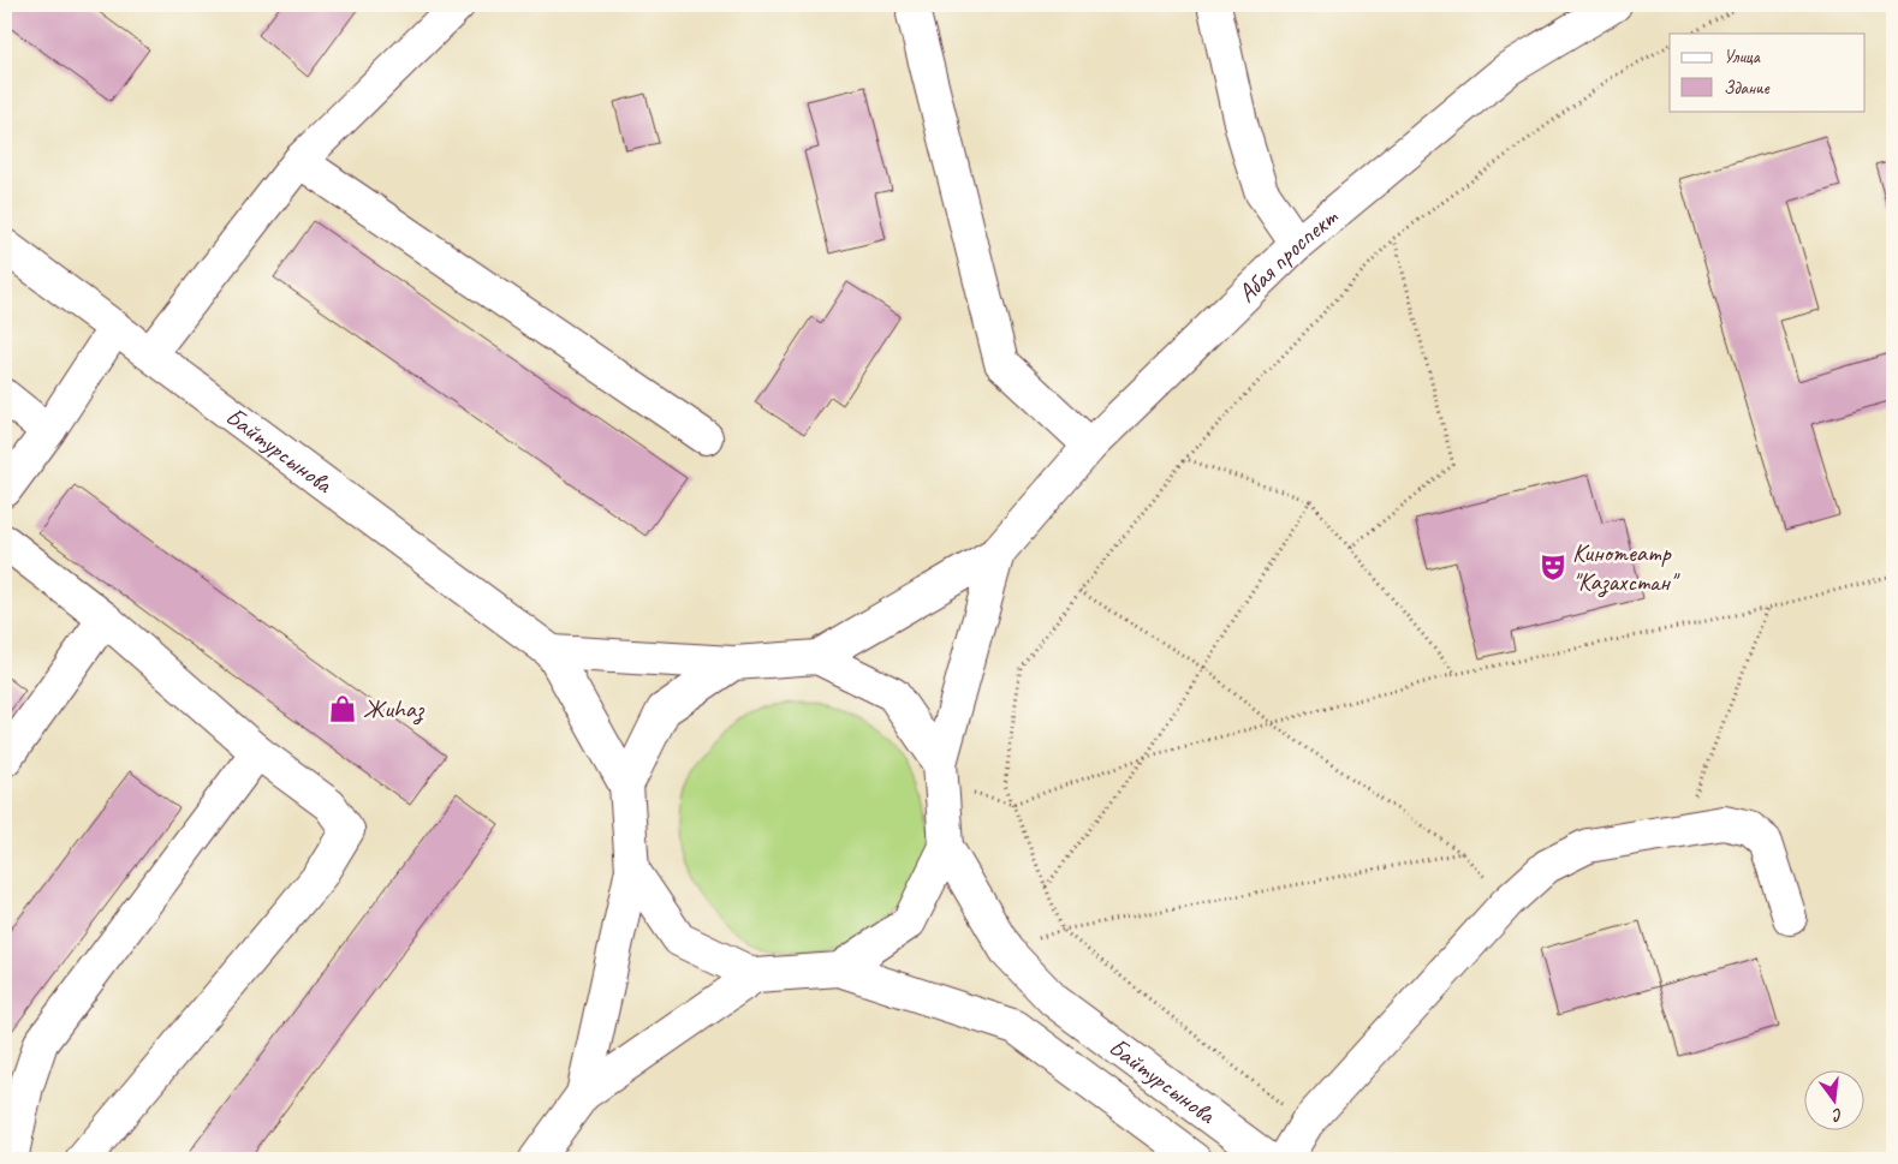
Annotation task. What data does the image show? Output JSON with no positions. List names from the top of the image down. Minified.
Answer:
{"streets":{"street":["Абая проспект","Байтурсынова"]},"places":{"theatre":["Кинотеатр \"Казахстан\""],"shop":["Жиһаз"]},"legend":["Улица","Здание"],"north":"bottom"}
